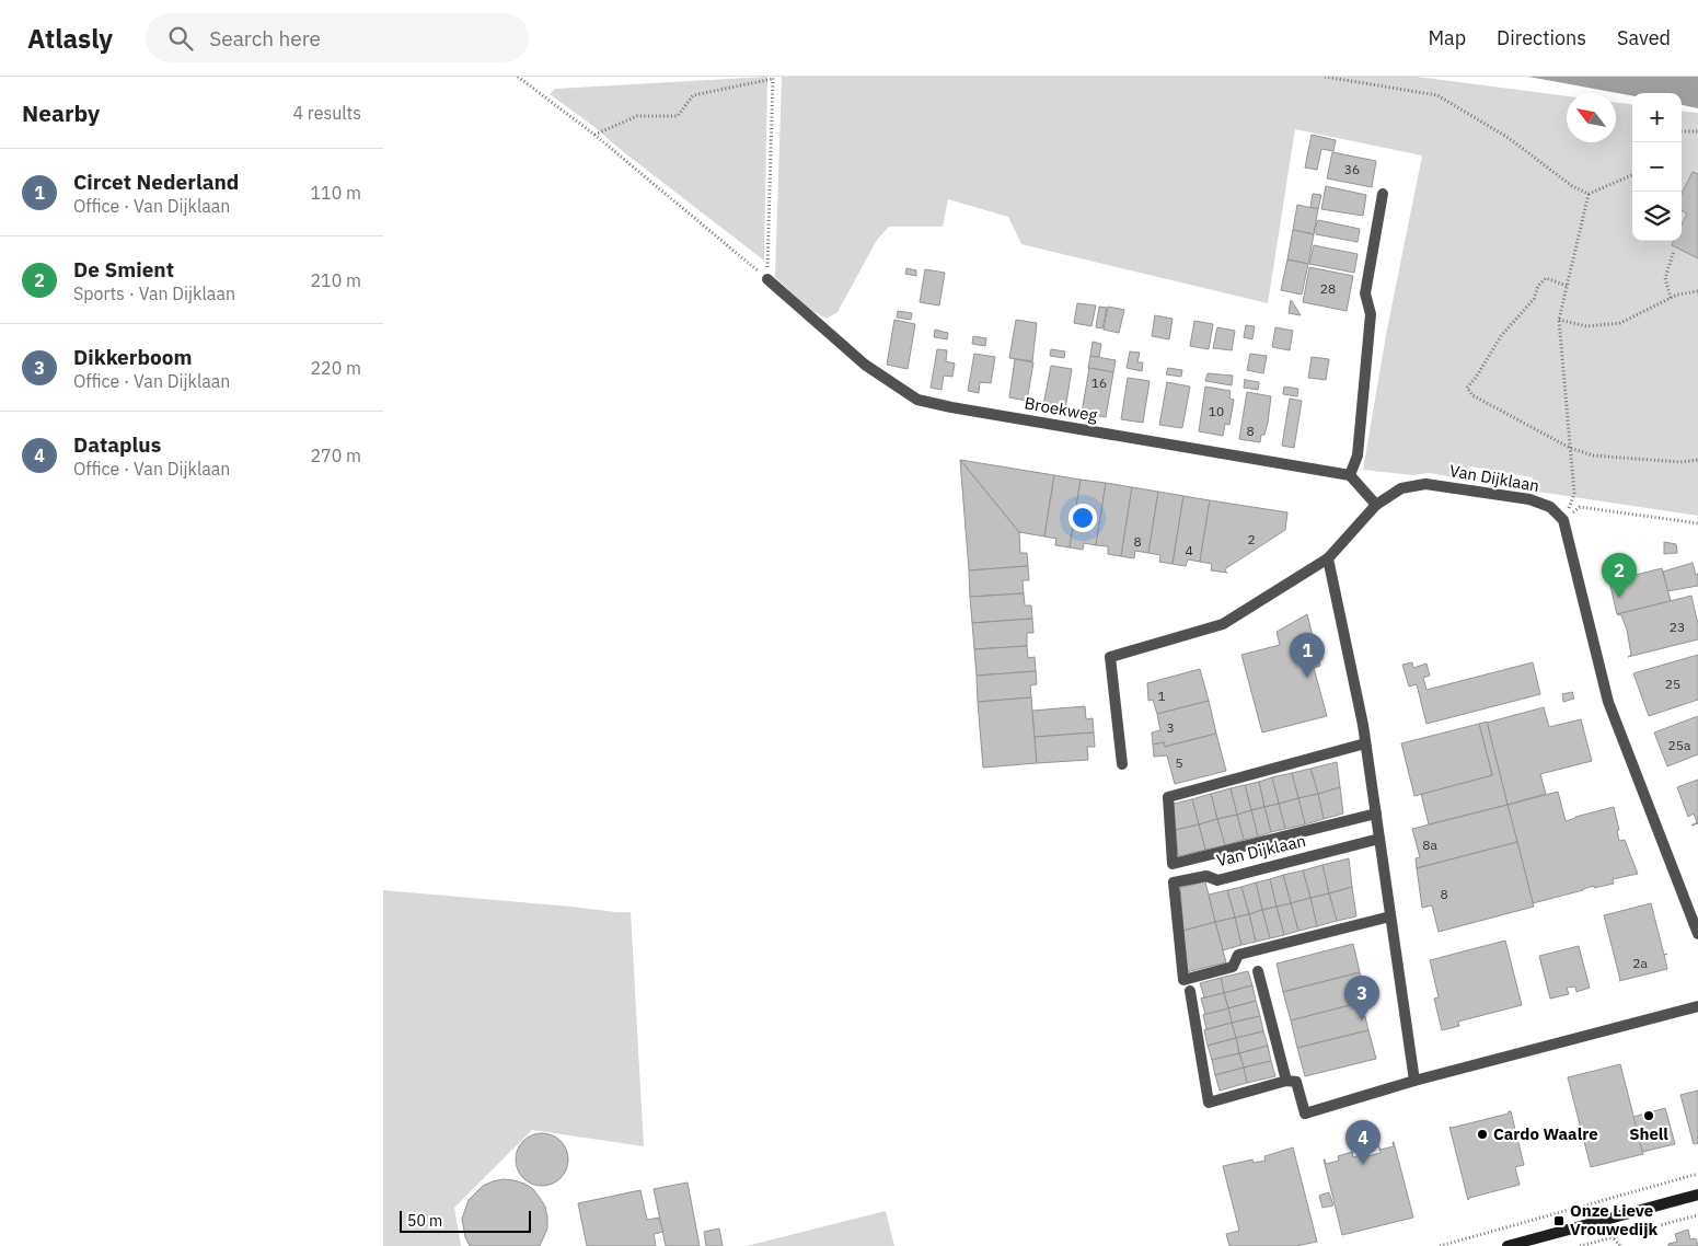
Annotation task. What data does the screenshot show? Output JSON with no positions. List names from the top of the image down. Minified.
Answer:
{"streets":{"street":["Broekweg","Van Dijklaan"]},"places":{"other":["Shell","Cardo Waalre"],"transit":["Onze Lieve Vrouwedijk"]},"house_numbers":["36","28","16","10","8","2","8","4","23","25","1","3","25a","5","8a","8","2a"],"scale_bar":"50 m","north":"top left","page":{"header":"Atlasly","search":"Search here","nav":["Map","Directions","Saved"],"heading":["Nearby","4 results"],"map_buttons":["+","−"],"list":[{"mark":"1","name":"Circet Nederland","note":"Office · Van Dijklaan","value":"110 m"},{"mark":"2","name":"De Smient","note":"Sports · Van Dijklaan","value":"210 m"},{"mark":"3","name":"Dikkerboom","note":"Office · Van Dijklaan","value":"220 m"},{"mark":"4","name":"Dataplus","note":"Office · Van Dijklaan","value":"270 m"}],"pins":["2","1","3","4"],"scale":"50 m"}}
